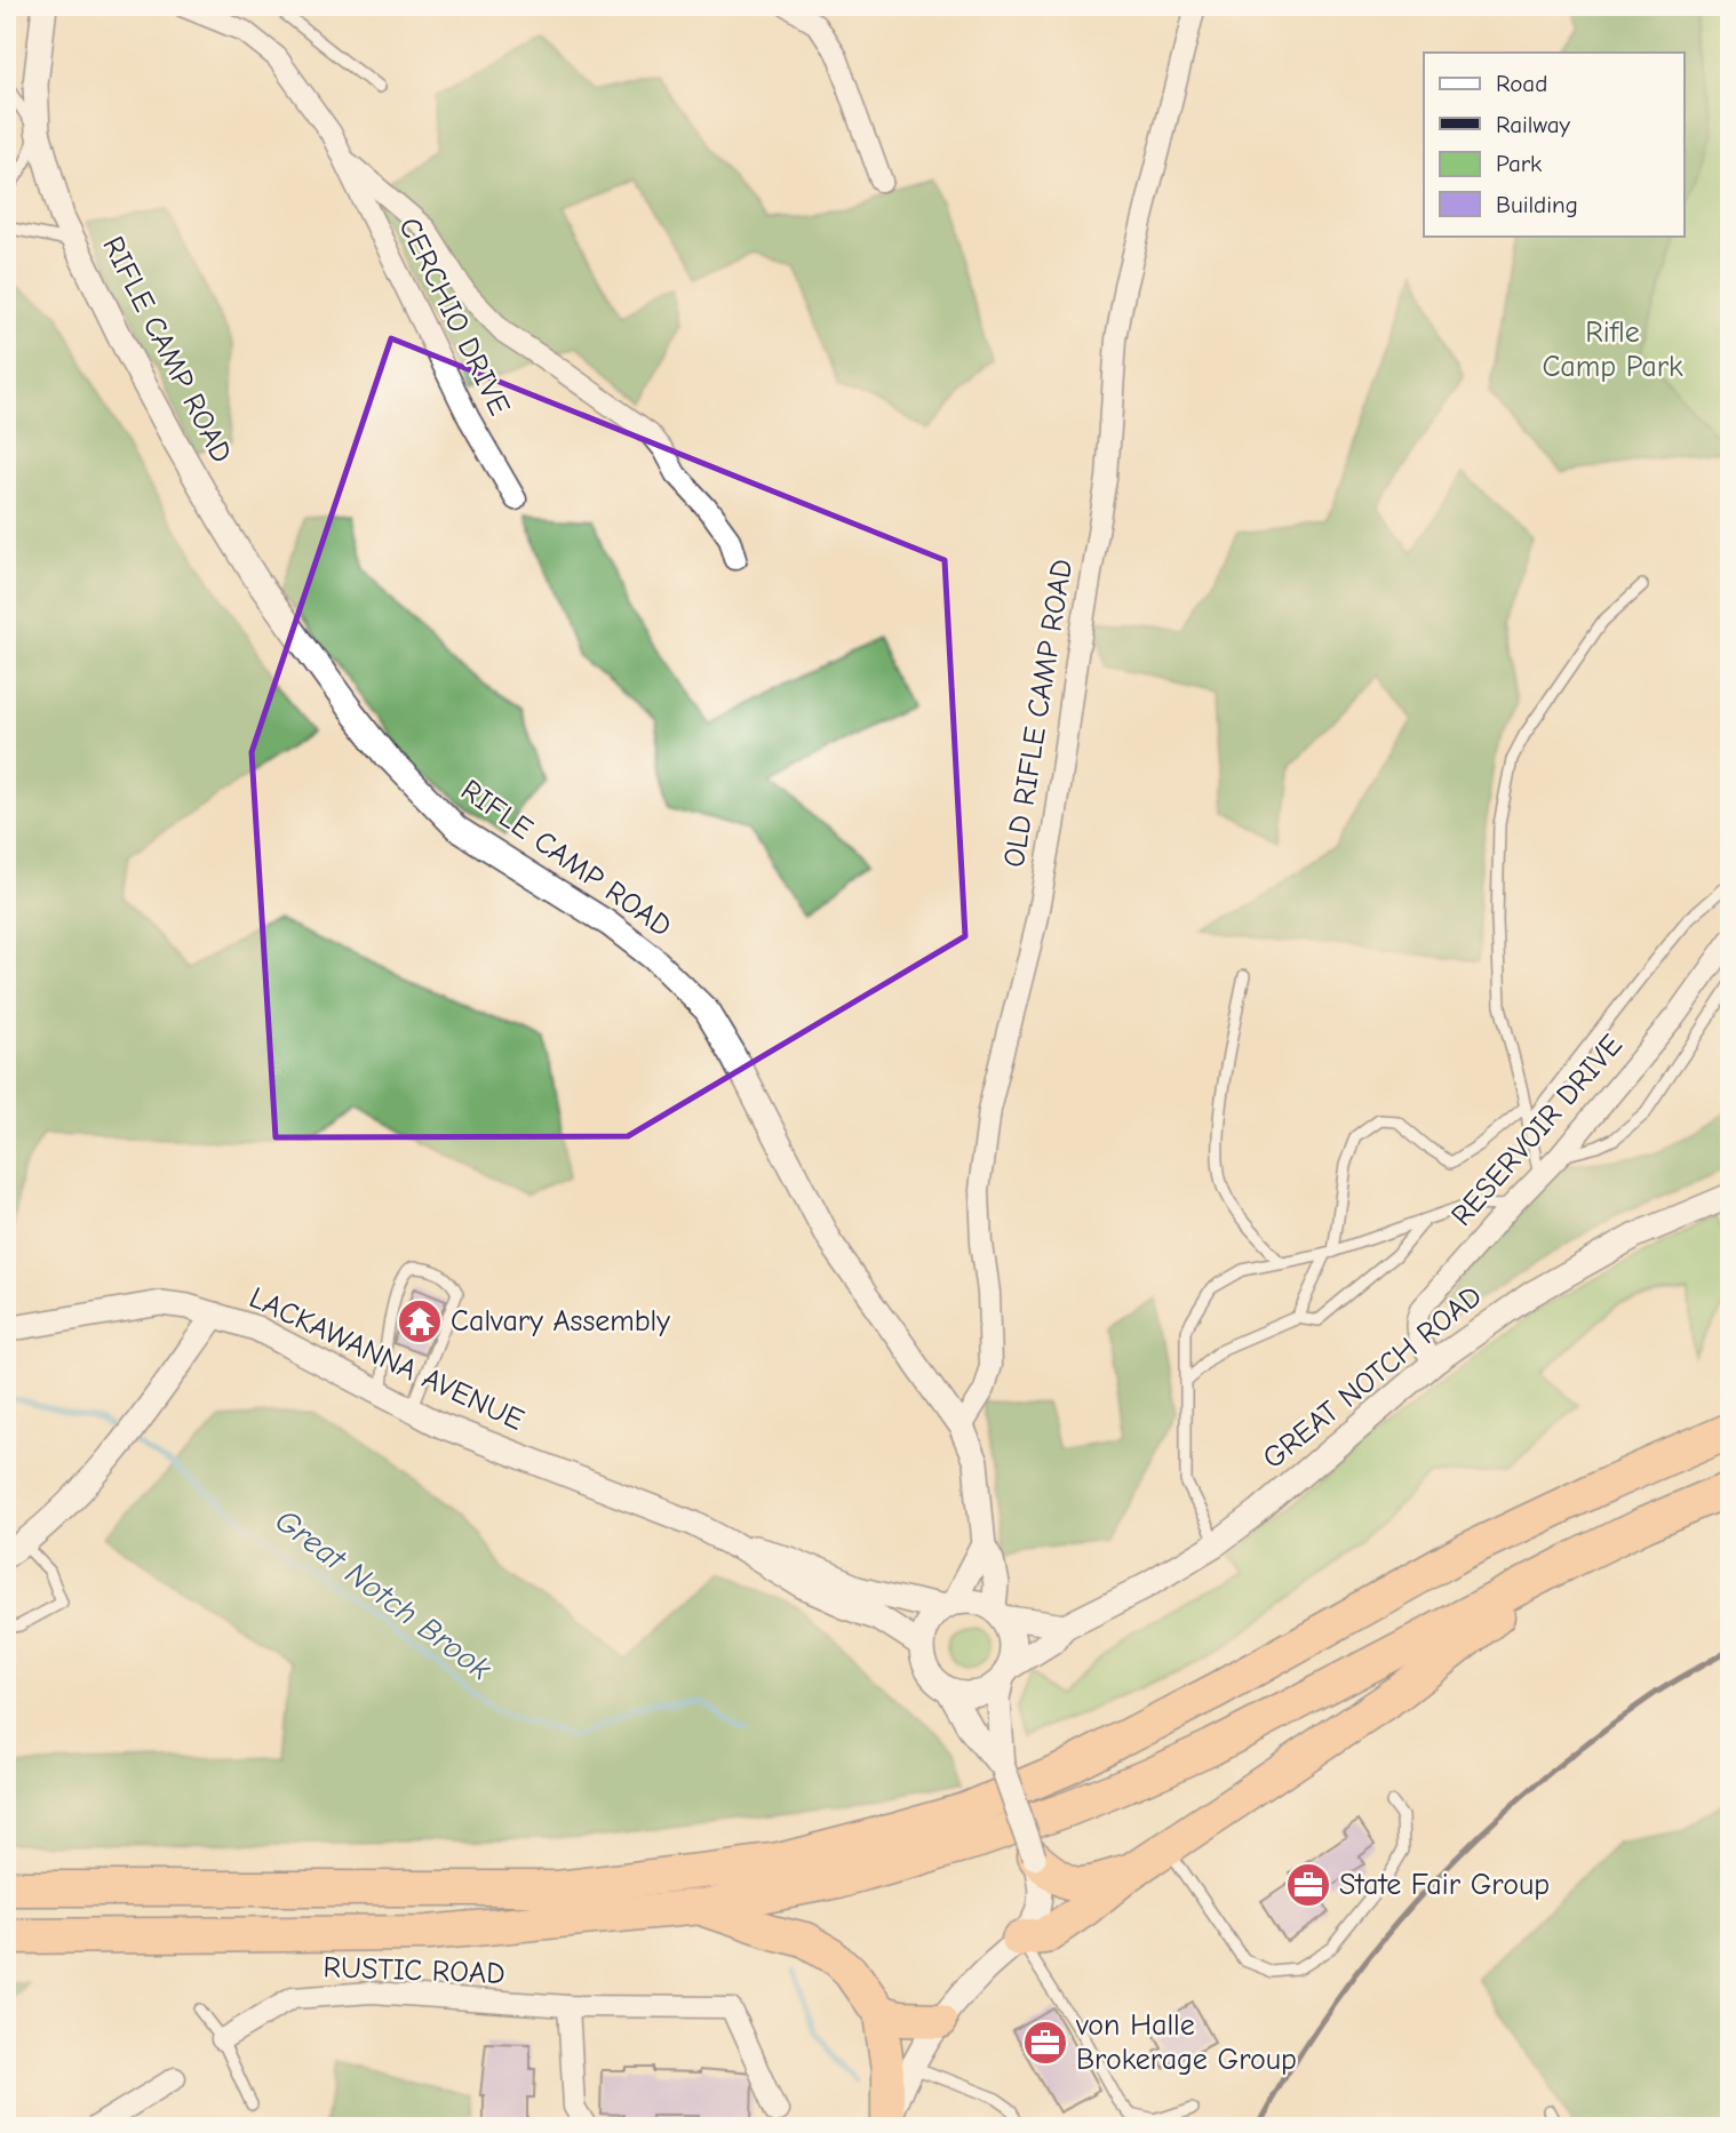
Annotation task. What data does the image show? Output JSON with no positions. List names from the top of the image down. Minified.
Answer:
{"streets":{"street":["CERCHIO DRIVE","RIFLE CAMP ROAD","OLD RIFLE CAMP ROAD","RESERVOIR DRIVE","LACKAWANNA AVENUE","GREAT NOTCH ROAD","RUSTIC ROAD"]},"crossings":[["RIFLE CAMP ROAD","OLD RIFLE CAMP ROAD"],["RIFLE CAMP ROAD","LACKAWANNA AVENUE"],["RIFLE CAMP ROAD","GREAT NOTCH ROAD"],["RESERVOIR DRIVE","GREAT NOTCH ROAD"],["LACKAWANNA AVENUE","GREAT NOTCH ROAD"]],"water":["Great Notch Brook"],"parks":["Rifle Camp Park"],"places":{"temple":["Calvary Assembly"],"office":["State Fair Group","von Halle Brokerage Group"]},"legend":["Road","Railway","Park","Building"]}
